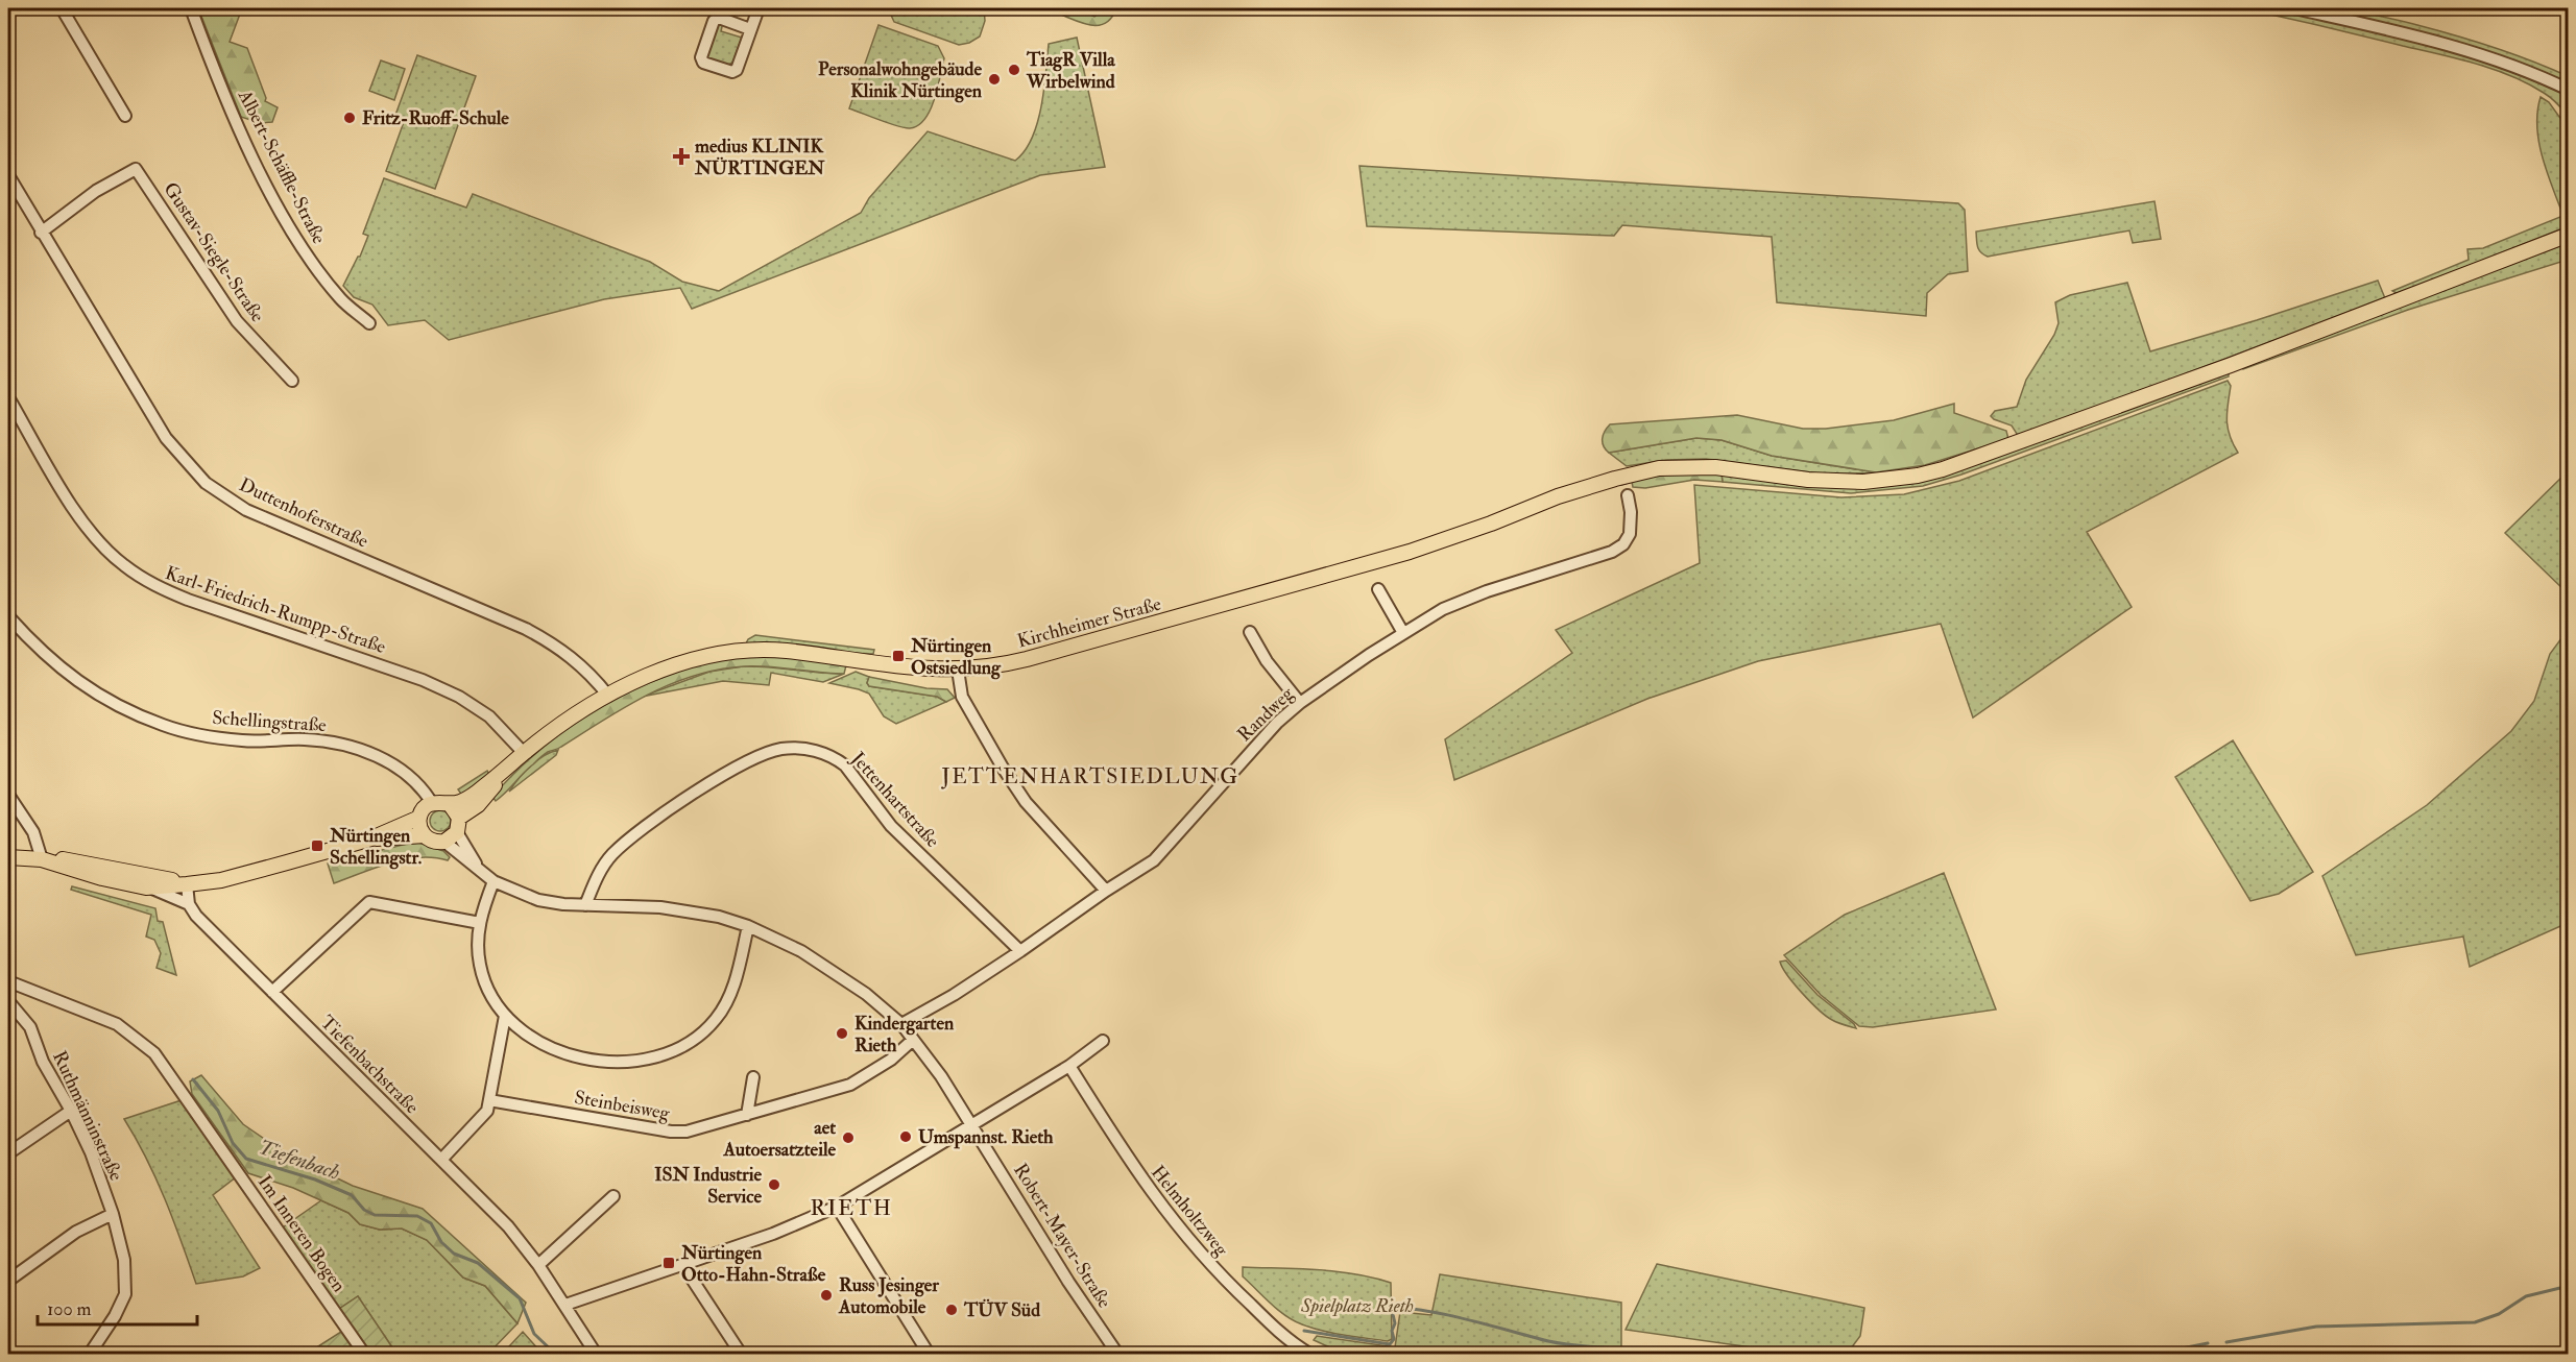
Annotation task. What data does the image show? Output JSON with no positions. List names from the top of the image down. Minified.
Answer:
{"streets":{"main road":["Kirchheimer Straße"],"street":["Albert-Schäffle-Straße","Gustav-Siegle-Straße","Duttenhoferstraße","Karl-Friedrich-Rumpp-Straße","Randweg","Schellingstraße","Jettenhartstraße","Tiefenbachstraße","Steinbeisweg","Ruthmänninstraße","Helmholtzweg","Im Inneren Bogen","Robert-Mayer-Straße"]},"crossings":[["Gustav-Siegle-Straße","Duttenhoferstraße"],["Duttenhoferstraße","Kirchheimer Straße"],["Karl-Friedrich-Rumpp-Straße","Kirchheimer Straße"],["Kirchheimer Straße","Schellingstraße"],["Kirchheimer Straße","Robert-Mayer-Straße"],["Randweg","Jettenhartstraße"],["Randweg","Robert-Mayer-Straße"],["Schellingstraße","Robert-Mayer-Straße"],["Jettenhartstraße","Robert-Mayer-Straße"],["Steinbeisweg","Robert-Mayer-Straße"]],"districts":["JETTENHARTSIEDLUNG","RIETH"],"water":["Tiefenbach"],"parks":["Spielplatz Rieth"],"places":{"other":["TiagR Villa Wirbelwind","Personalwohngebäude Klinik Nürtingen","Fritz-Ruoff-Schule","Kindergarten Rieth","Umspannst. Rieth","aet Autoersatzteile","ISN Industrie Service","Russ Jesinger Automobile","TÜV Süd"],"health":["medius KLINIK NÜRTINGEN"],"transit":["Nürtingen Ostsiedlung","Nürtingen Schellingstr.","Nürtingen Otto-Hahn-Straße"]},"scale_bar":"100 m"}
